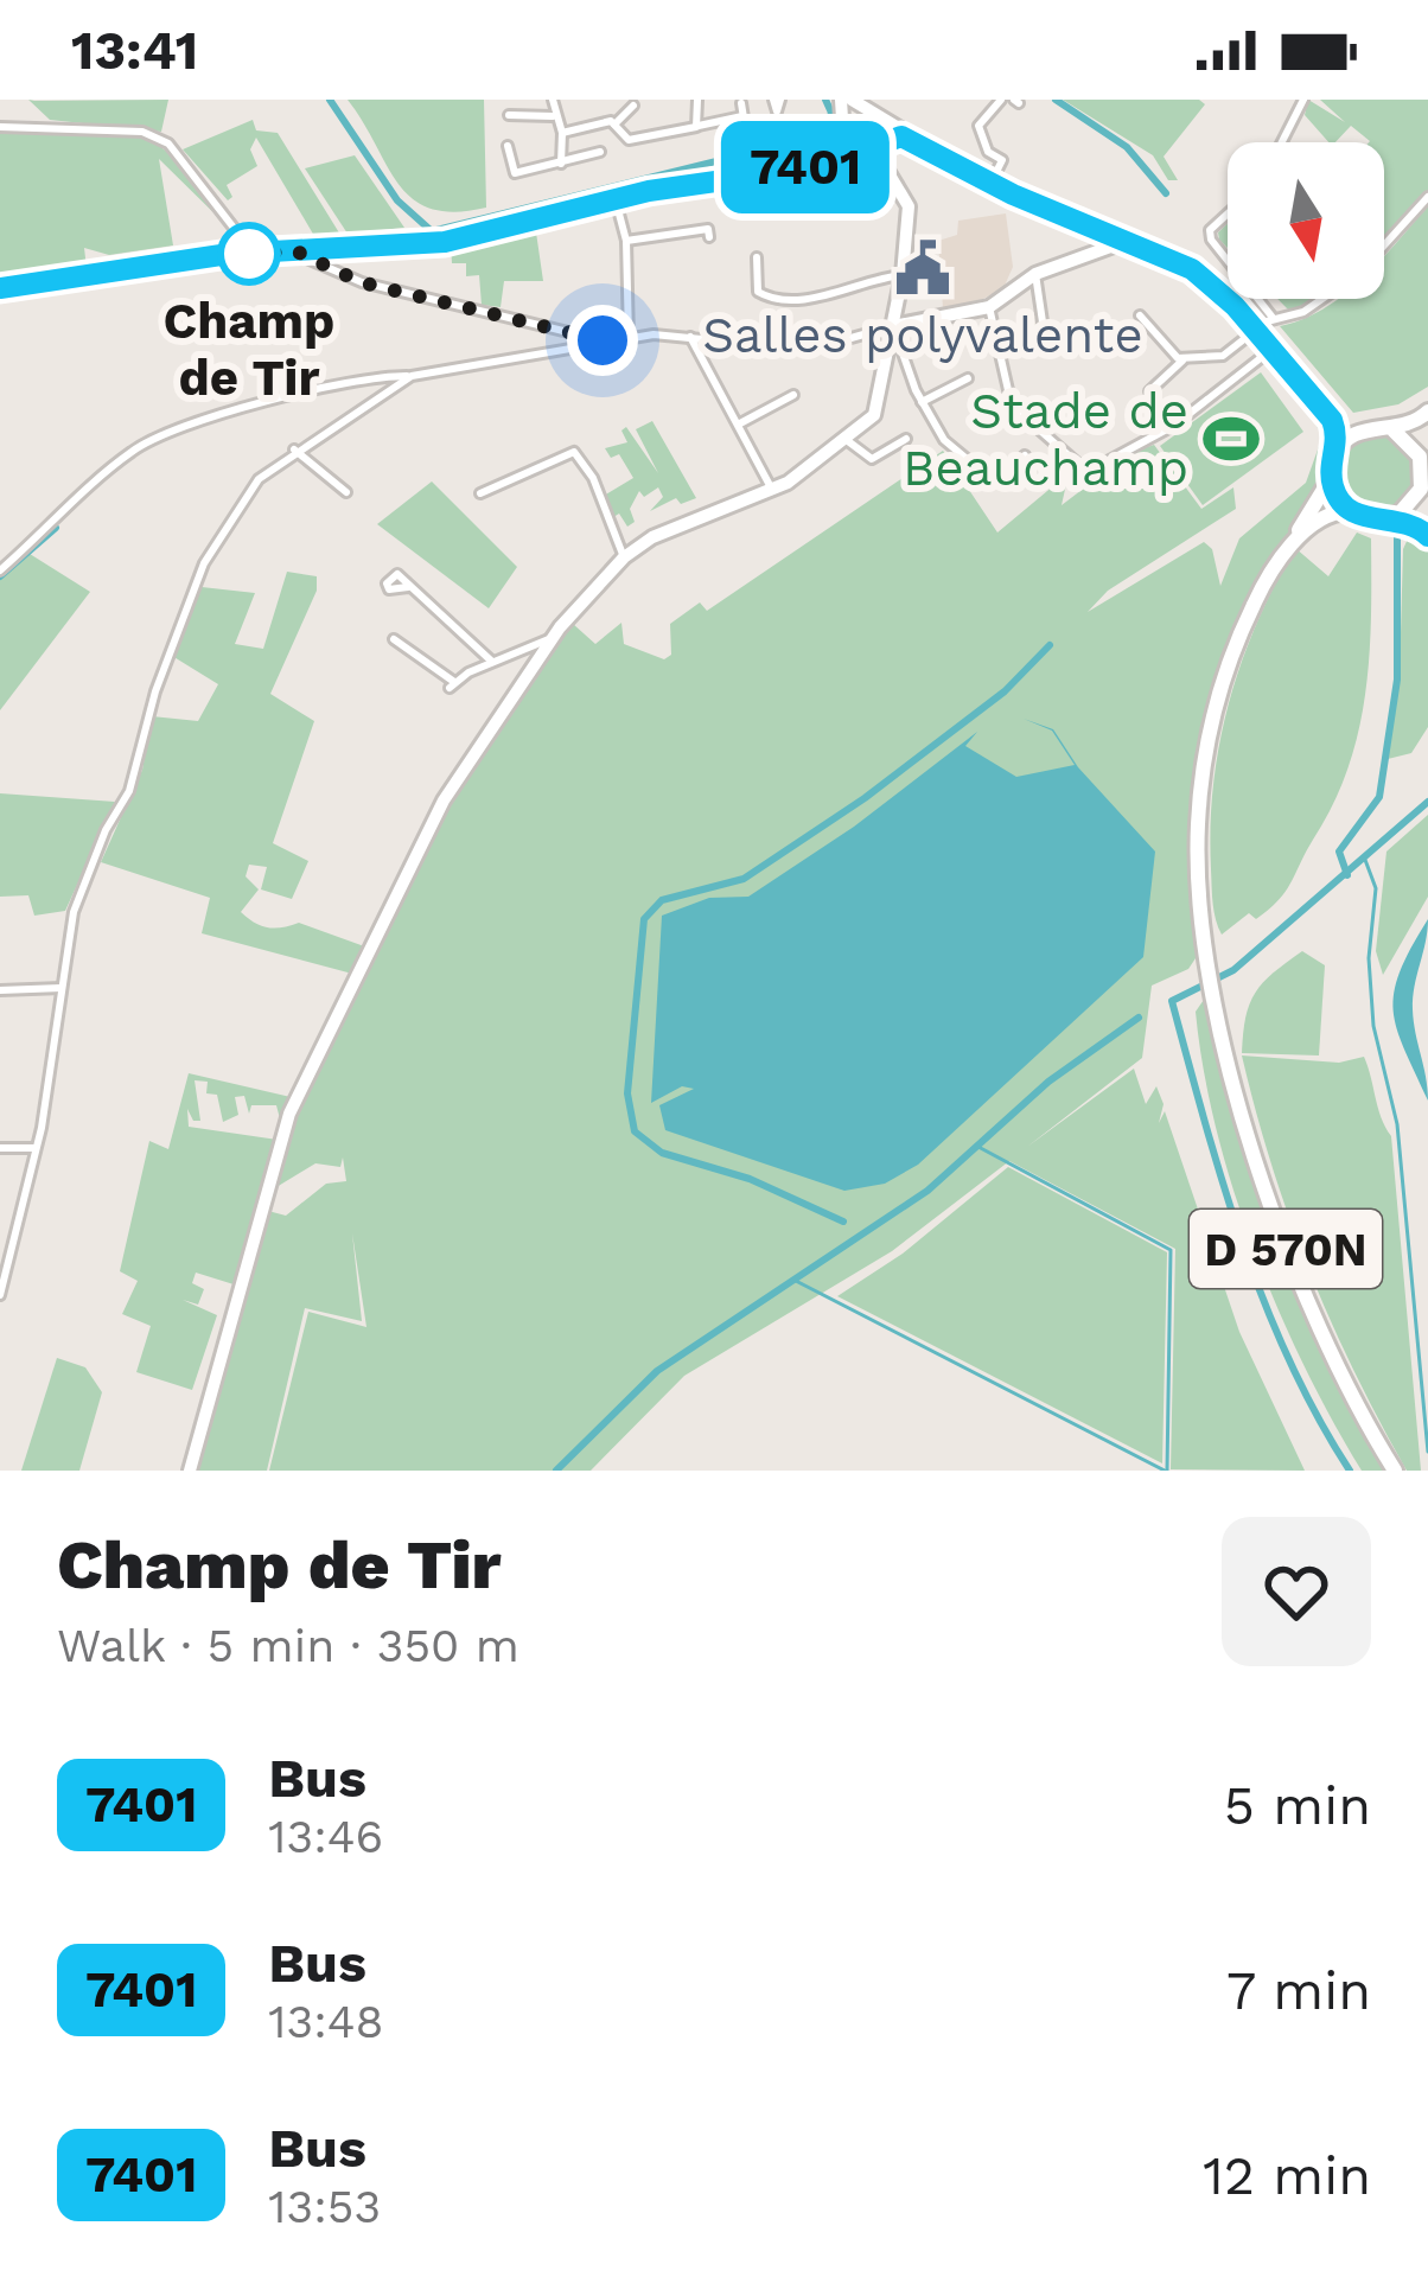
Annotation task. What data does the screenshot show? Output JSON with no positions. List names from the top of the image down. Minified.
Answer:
{"streets":{"main road":["D 570N"]},"places":{"other":["Champ de Tir"],"public building":["Salles polyvalente"],"sports":["Stade de Beauchamp"]},"lines":["bus line 7401"],"north":"bottom","page":{"status":"13:41","on_map":"7401","heading":["Champ de Tir","Walk · 5 min · 350 m"],"list":[{"mark":"7401","name":"Bus","note":"13:46","value":"5 min"},{"mark":"7401","name":"Bus","note":"13:48","value":"7 min"},{"mark":"7401","name":"Bus","note":"13:53","value":"12 min"}]}}
